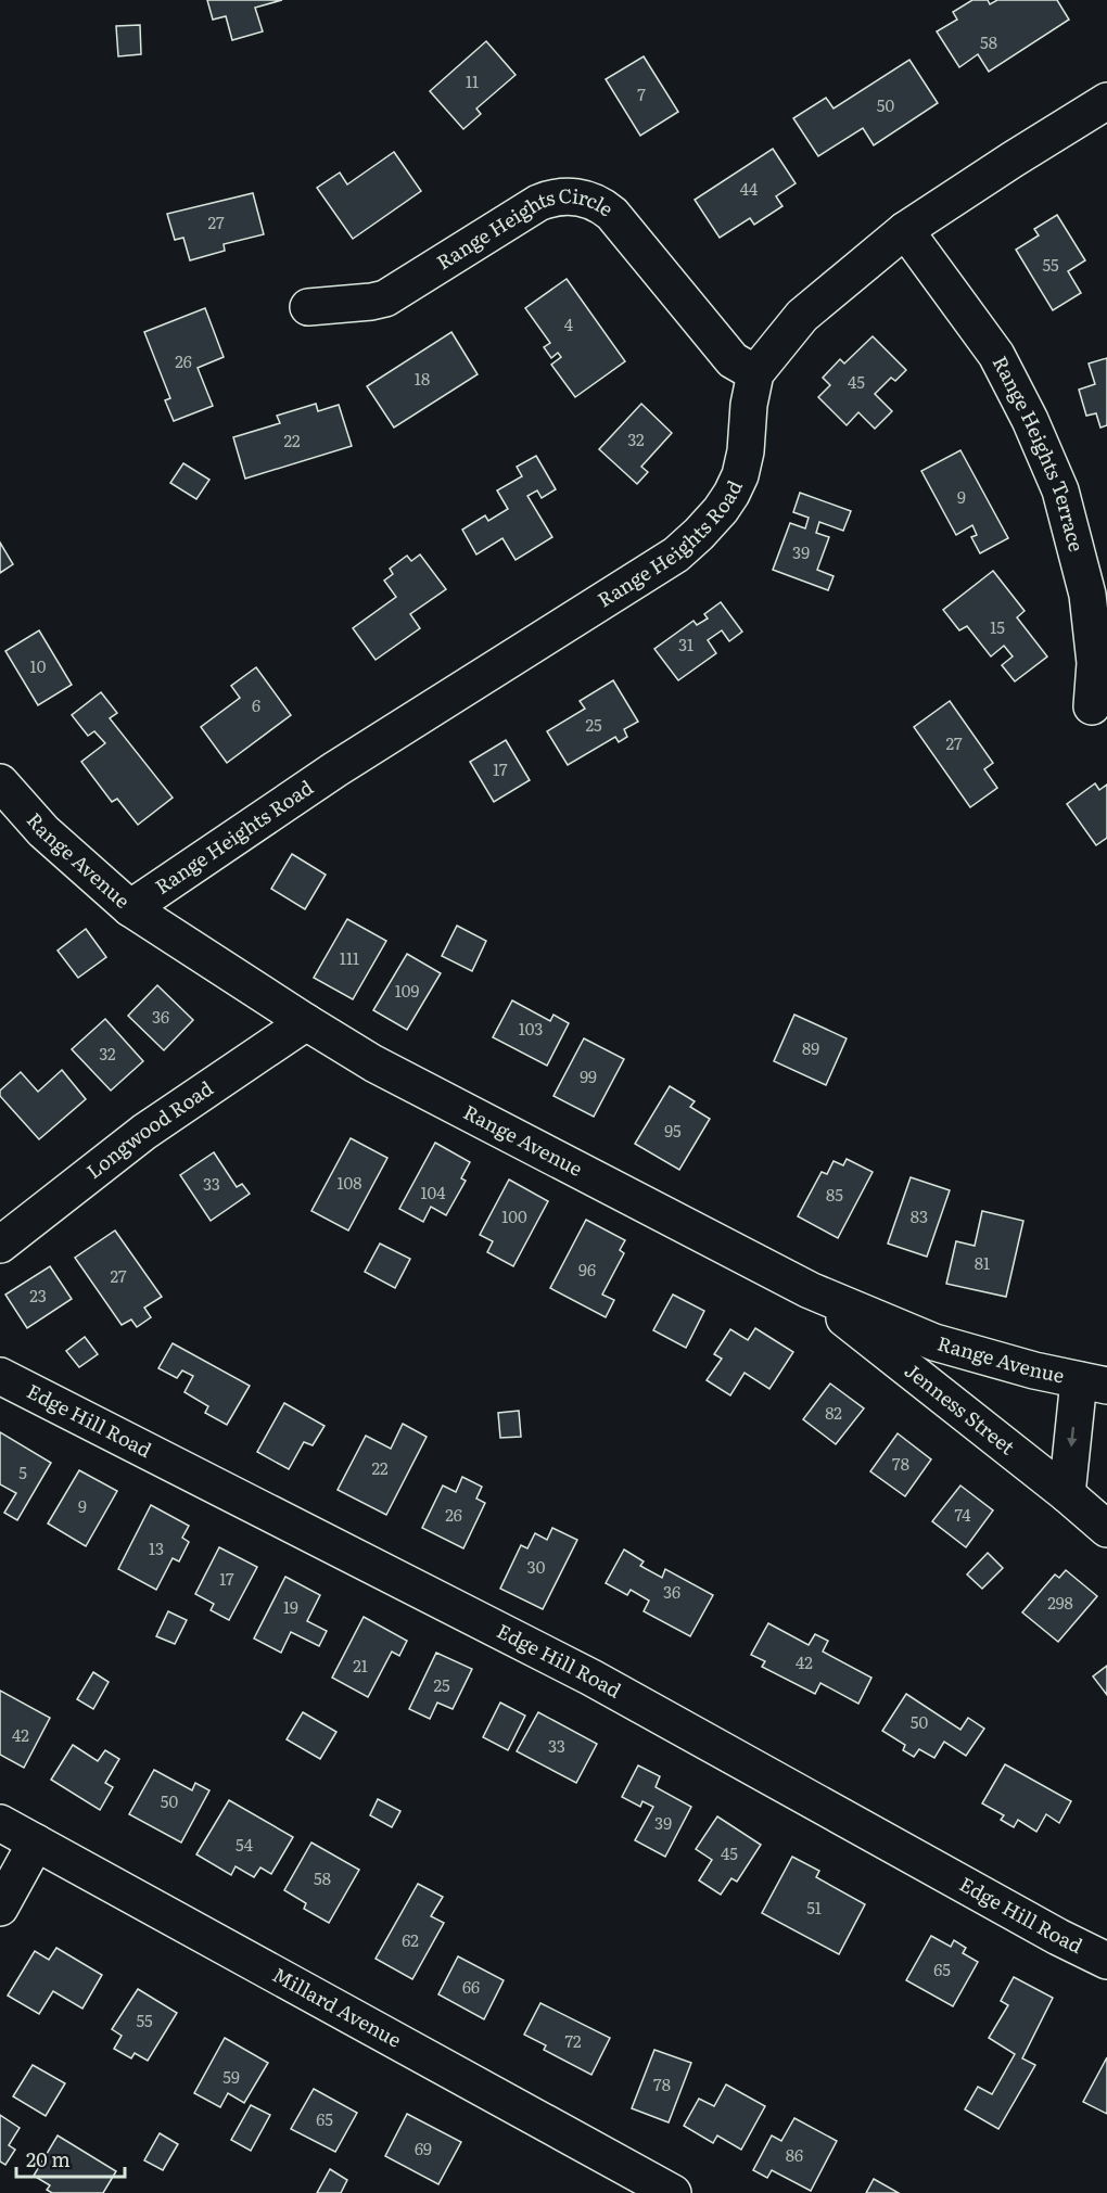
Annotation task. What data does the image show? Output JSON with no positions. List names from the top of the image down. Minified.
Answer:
{"streets":{"street":["Range Heights Circle","Range Heights Terrace","Range Heights Road","Range Avenue","Longwood Road","Jenness Street","Edge Hill Road","Millard Avenue"]},"crossings":[["Range Heights Circle","Range Heights Road"],["Range Heights Terrace","Range Heights Road"],["Range Heights Road","Range Avenue"],["Range Avenue","Longwood Road"],["Range Avenue","Jenness Street"]],"house_numbers":["58","11","7","50","44","27","55","4","26","18","45","32","22","9","39","15","31","10","6","25","27","17","111","109","36","103","89","32","99","95","108","33","104","85","100","83","81","96","27","23","82","78","22","5","9","26","74","13","30","17","36","298","19","42","21","25","50","42","33","50","39","54","45","58","51","62","65","66","55","72","59","78","65","69","86"],"scale_bar":"20 m"}
